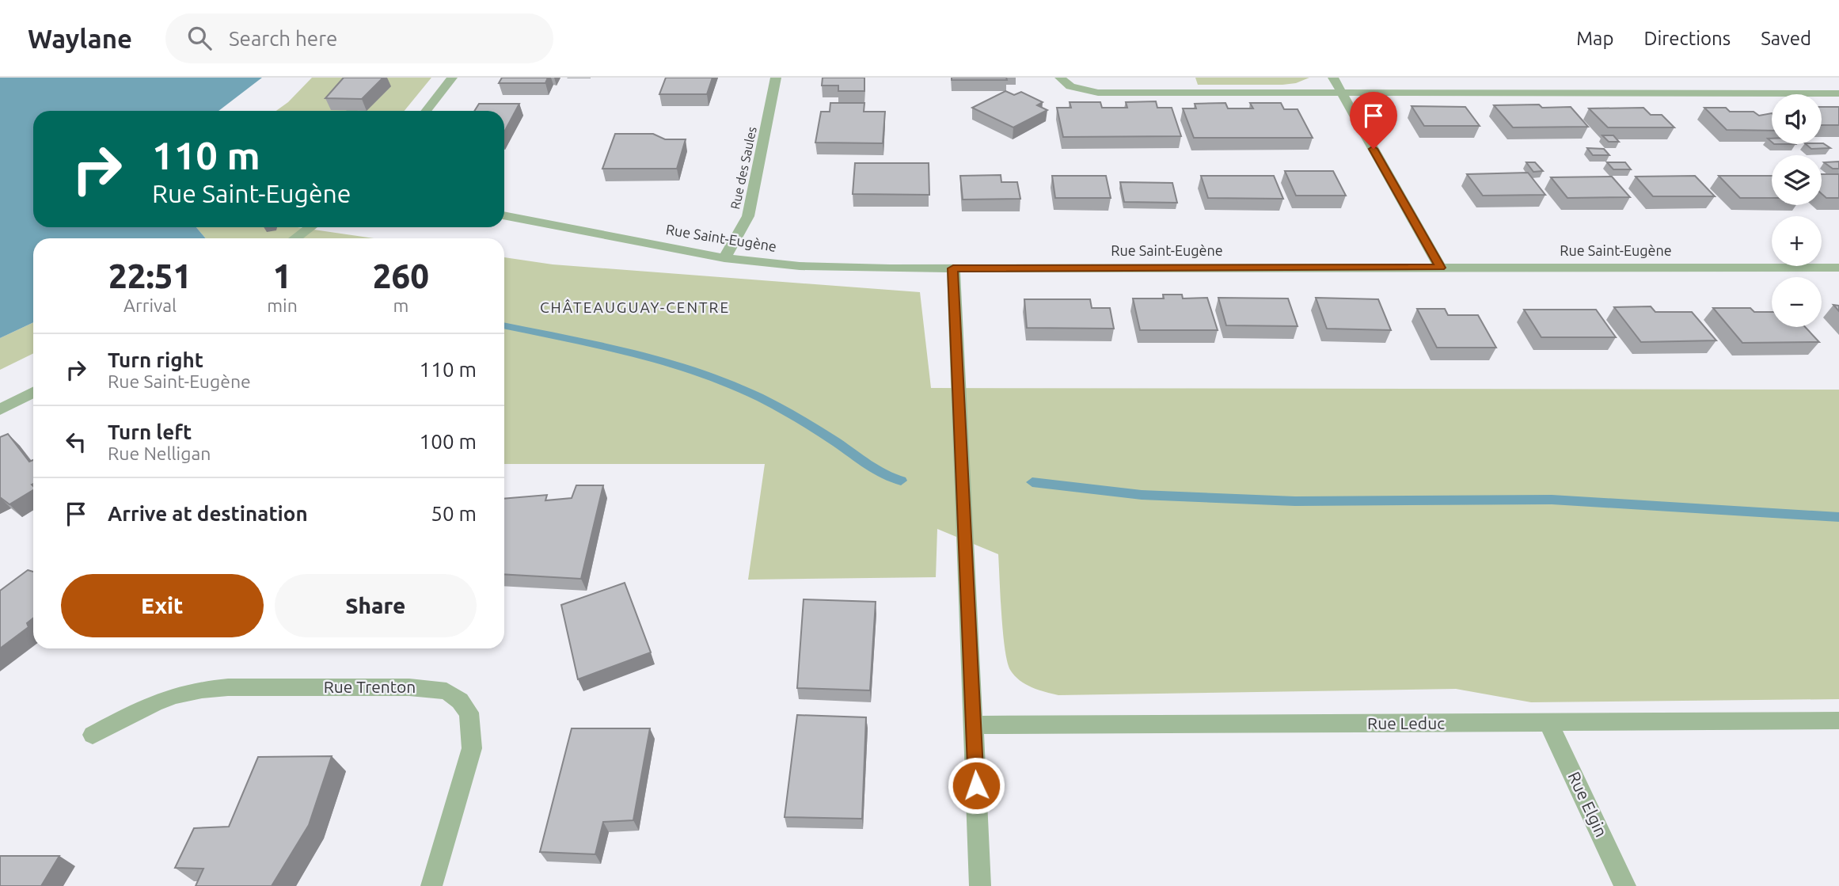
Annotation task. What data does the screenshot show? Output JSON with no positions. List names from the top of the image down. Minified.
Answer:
{"streets":{"street":["Rue des Saules","Rue Saint-Eugène","Rue Trenton","Rue Leduc","Rue Elgin"]},"crossings":[["Rue des Saules","Rue Saint-Eugène"],["Rue Leduc","Rue Elgin"]],"districts":["CHÂTEAUGUAY-CENTRE"],"page":{"header":"Waylane","search":"Search here","nav":["Map","Directions","Saved"],"map_buttons":["+","−"],"turn":["110 m","Rue Saint-Eugène"],"eta":["22:51","Arrival","1","min","260","m"],"list":[{"name":"Turn right","note":"Rue Saint-Eugène","value":"110 m"},{"name":"Turn left","note":"Rue Nelligan","value":"100 m"},{"name":"Arrive at destination","value":"50 m"}],"buttons":["Exit","Share"]}}
